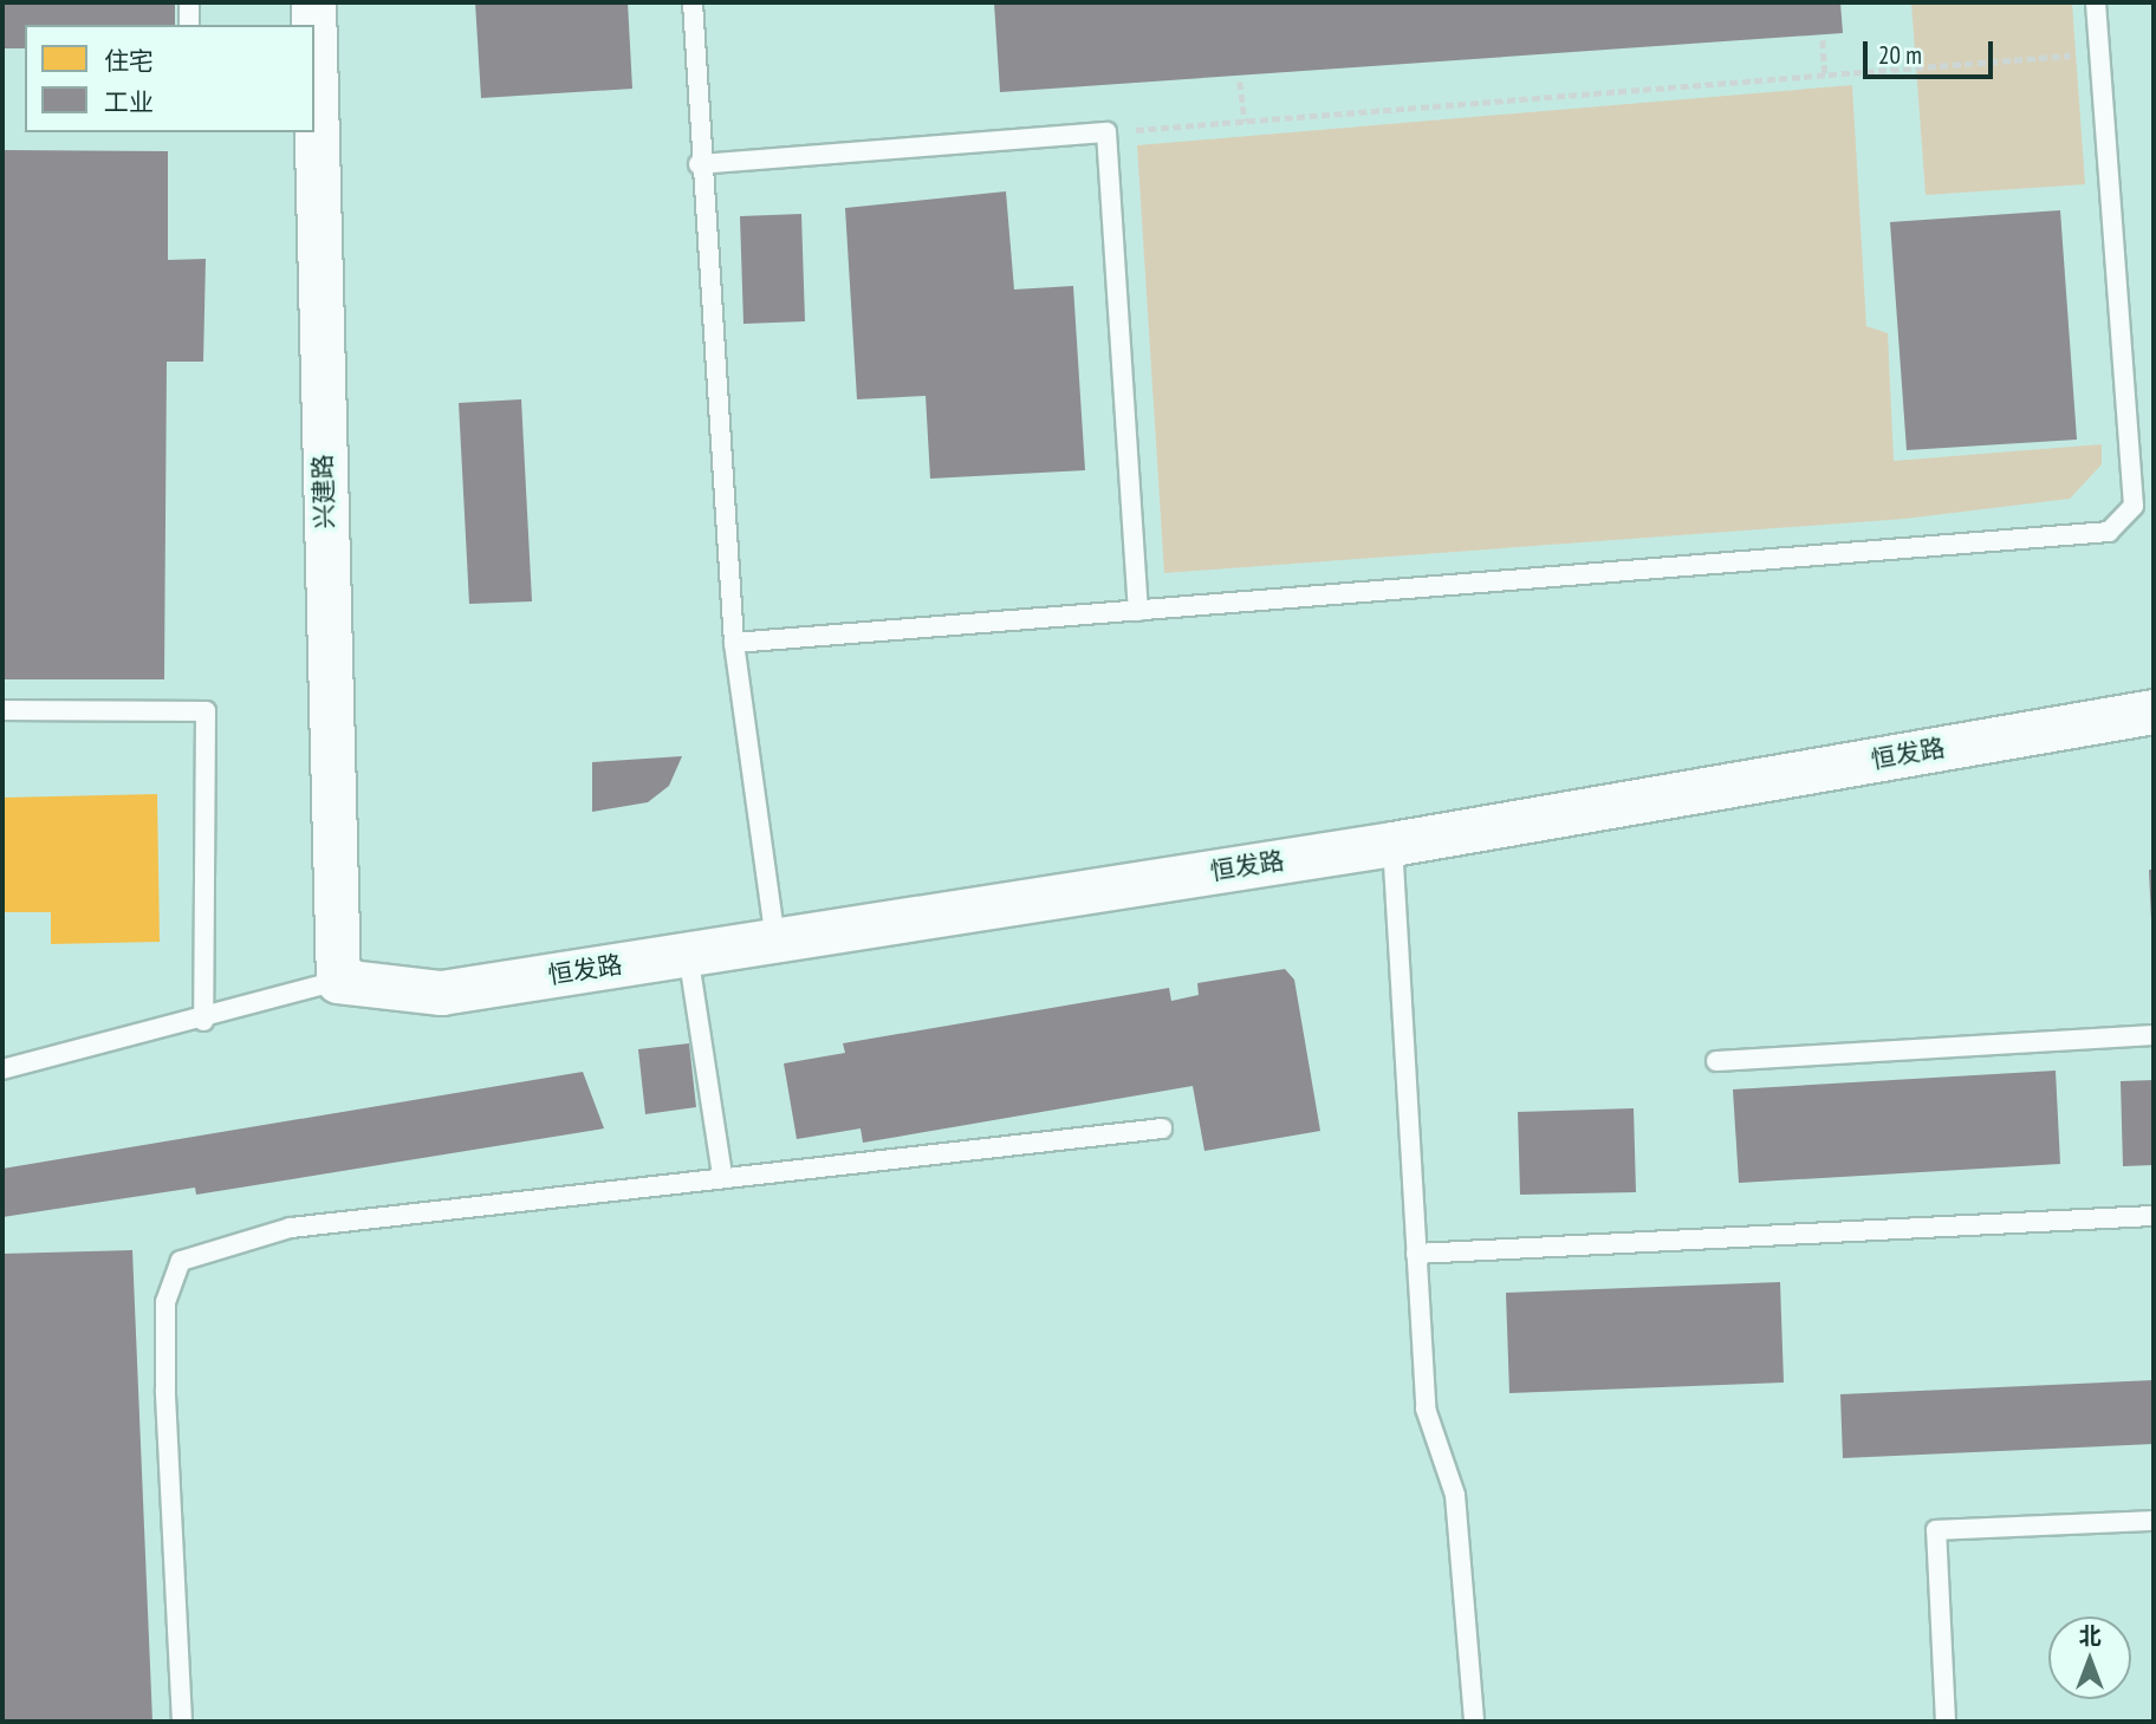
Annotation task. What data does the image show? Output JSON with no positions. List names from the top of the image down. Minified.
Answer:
{"streets":{"street":["兴建路","恒发路"]},"crossings":[["兴建路","恒发路"]],"legend":["住宅","工业"],"scale_bar":"20 m","north":"top"}
